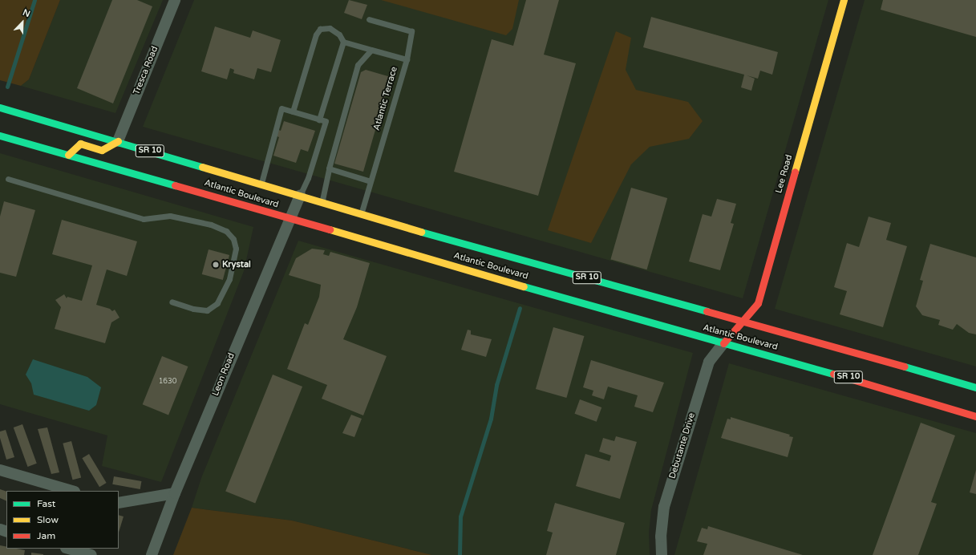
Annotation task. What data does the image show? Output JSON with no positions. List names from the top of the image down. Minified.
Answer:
{"streets":{"main road":["SR 10","Lee Road","Atlantic Boulevard"],"street":["Tresca Road","Leon Road","Debutante Drive"],"lane":["Atlantic Terrace"]},"crossings":[["Tresca Road","Atlantic Boulevard"],["Atlantic Terrace","Atlantic Boulevard"],["Lee Road","Atlantic Boulevard"],["Lee Road","Debutante Drive"],["Atlantic Boulevard","Leon Road"],["Atlantic Boulevard","Debutante Drive"]],"places":["Krystal"],"house_numbers":["1630"],"legend":["Fast","Slow","Jam"],"north":"top right"}
